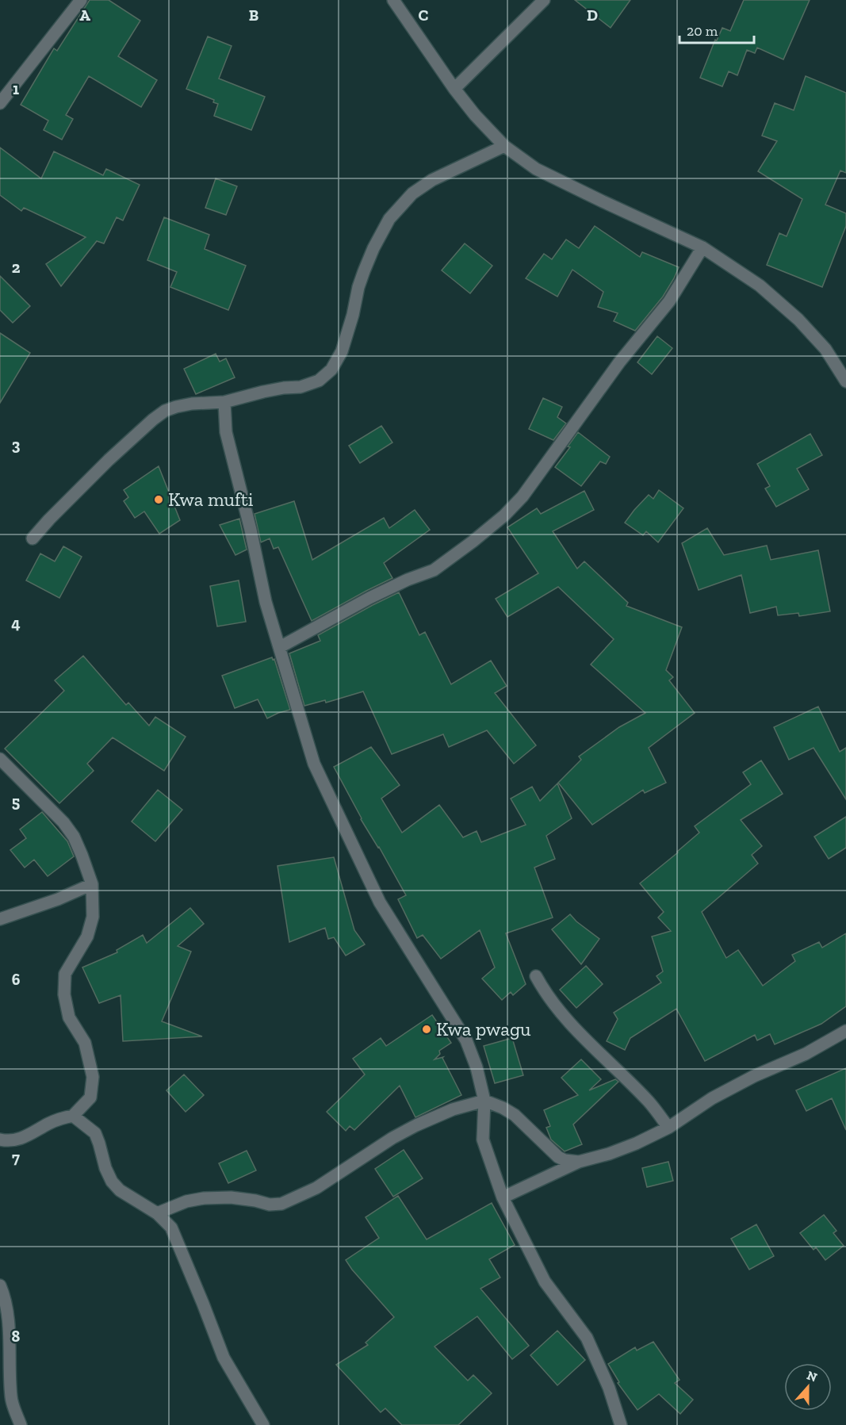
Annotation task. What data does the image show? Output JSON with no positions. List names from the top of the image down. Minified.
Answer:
{"places":["Kwa mufti","Kwa pwagu"],"scale_bar":"20 m","north":"top","grid":{"columns":["A","B","C","D"],"rows":["1","2","3","4","5","6","7","8"]}}
